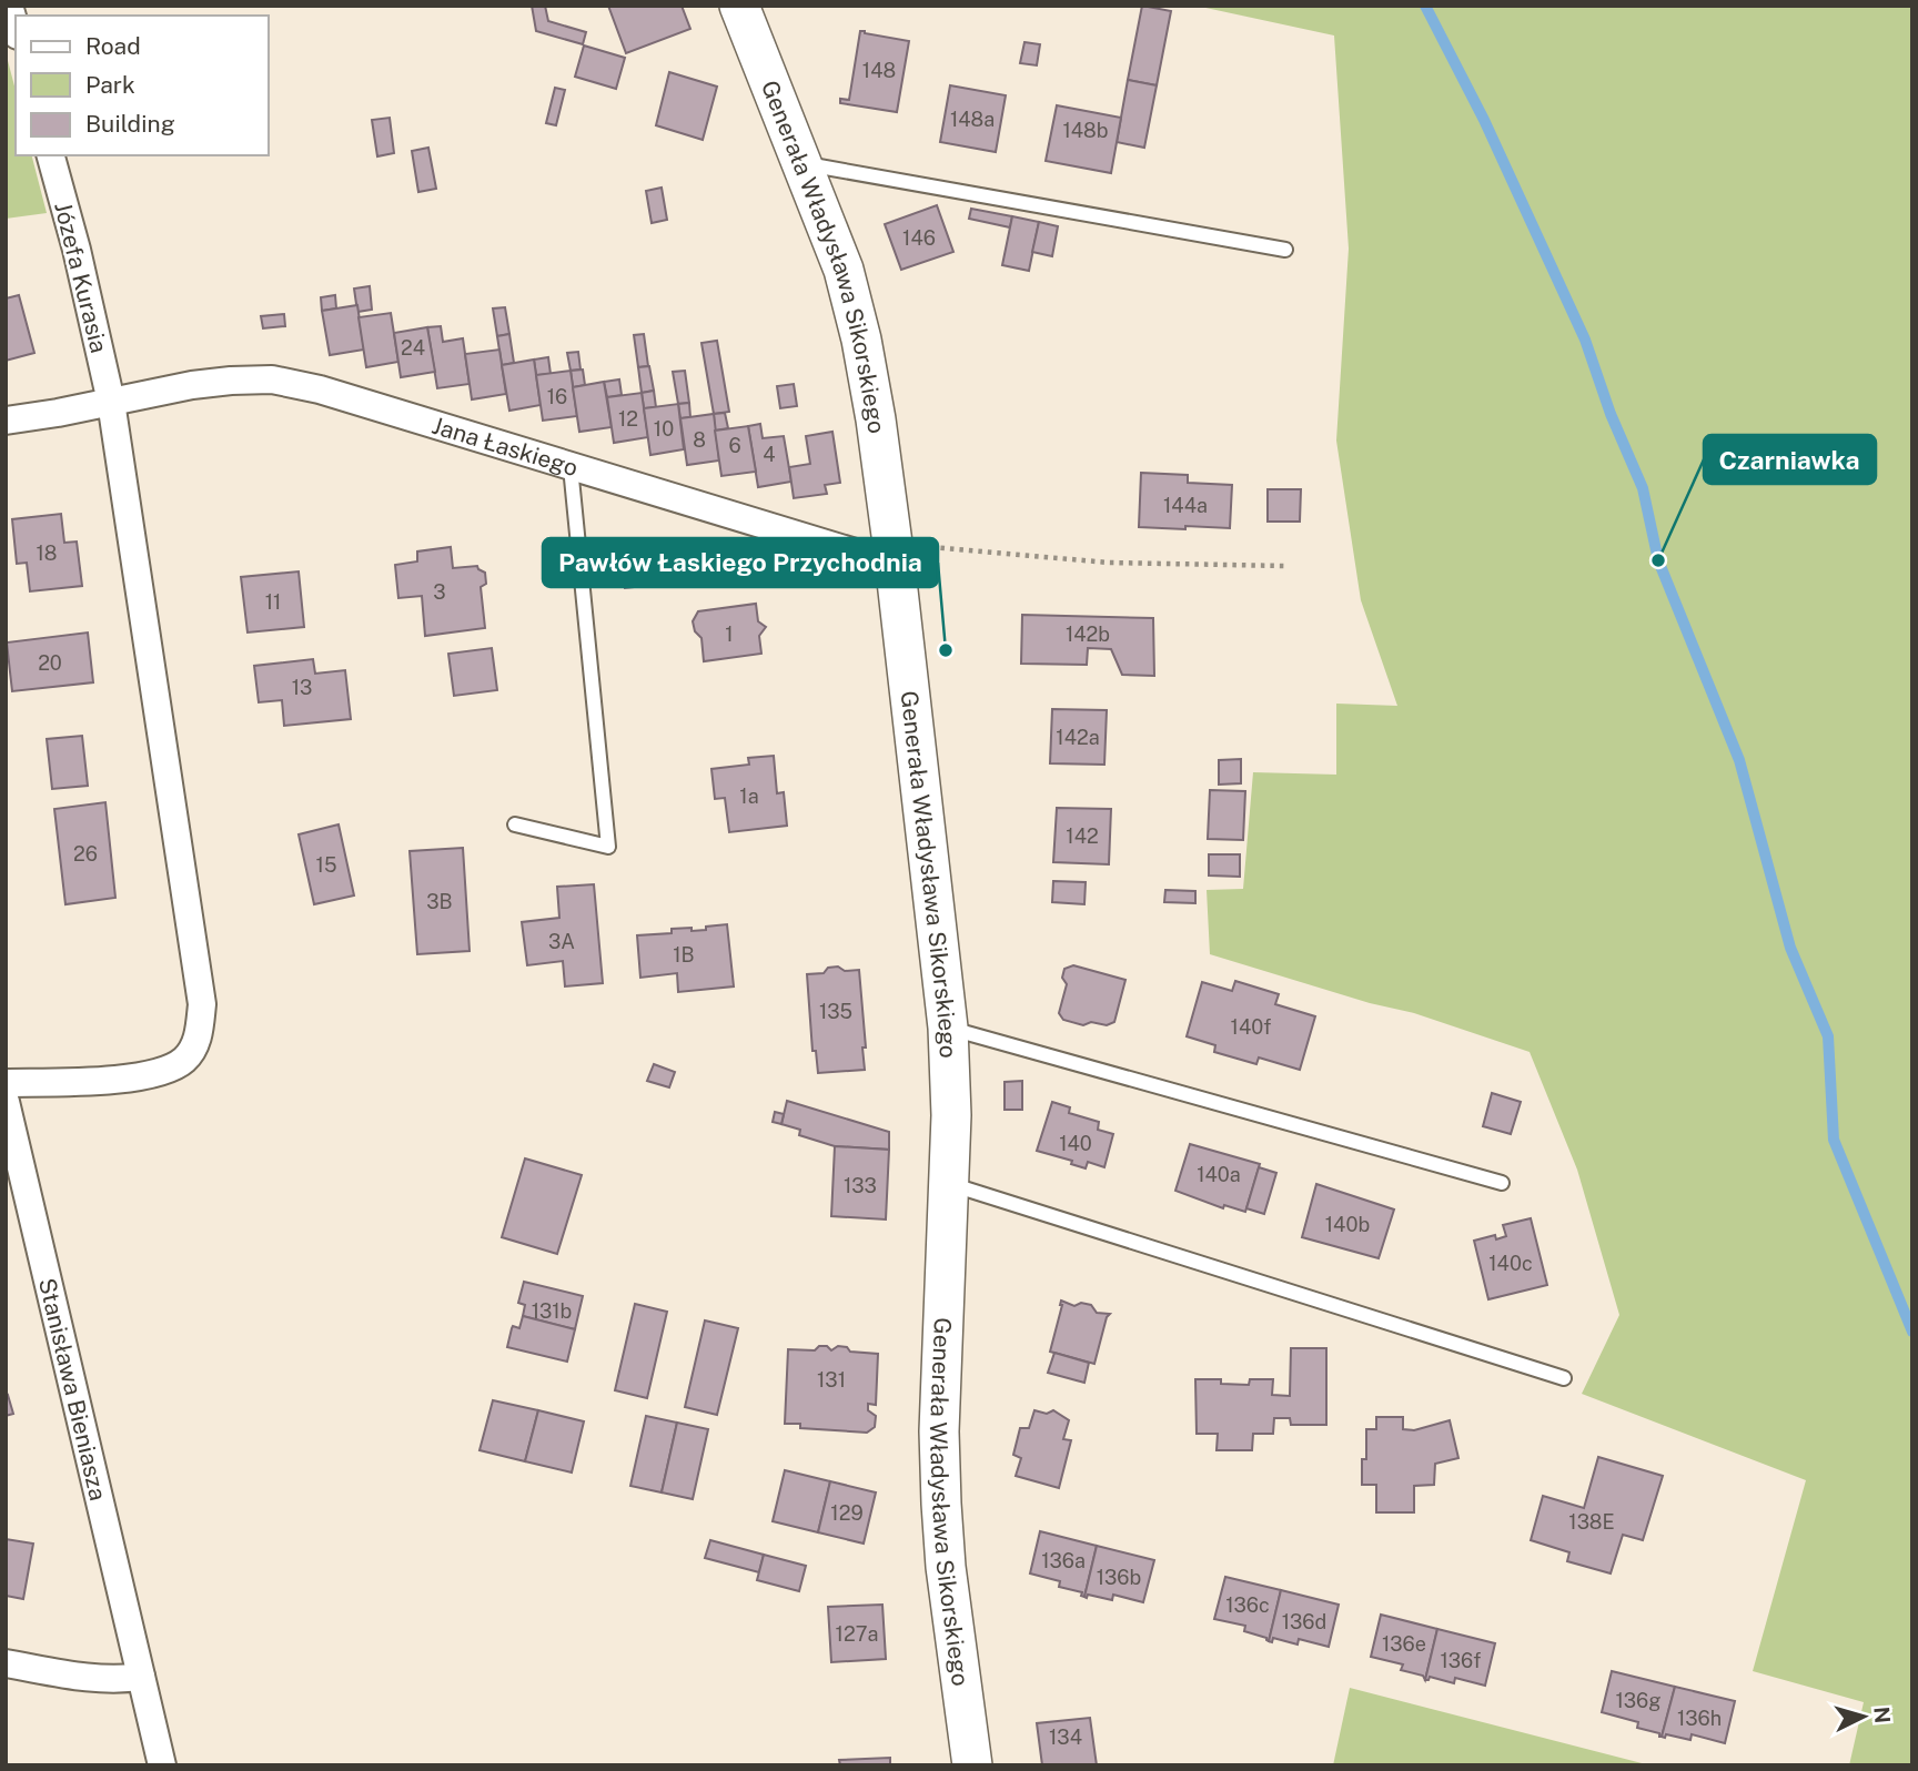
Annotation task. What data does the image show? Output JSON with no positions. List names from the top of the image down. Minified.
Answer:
{"streets":{"street":["Generała Władysława Sikorskiego","Józefa Kurasia","Jana Łaskiego","Stanisława Bieniasza"]},"crossings":[["Generała Władysława Sikorskiego","Jana Łaskiego"],["Józefa Kurasia","Jana Łaskiego"]],"places":["Czarniawka","Pawłów Łaskiego Przychodnia"],"house_numbers":["148","148a","148b","146","24","16","12","10","8","6","4","144a","18","3","11","1","142b","20","13","142a","1a","142","26","15","3B","3A","1B","135","140f","140","140a","133","140b","140c","131b","131","129","138E","136a","136b","136c","136d","127a","136e","136f","136g","136h","134"],"legend":["Road","Park","Building"],"north":"right"}
